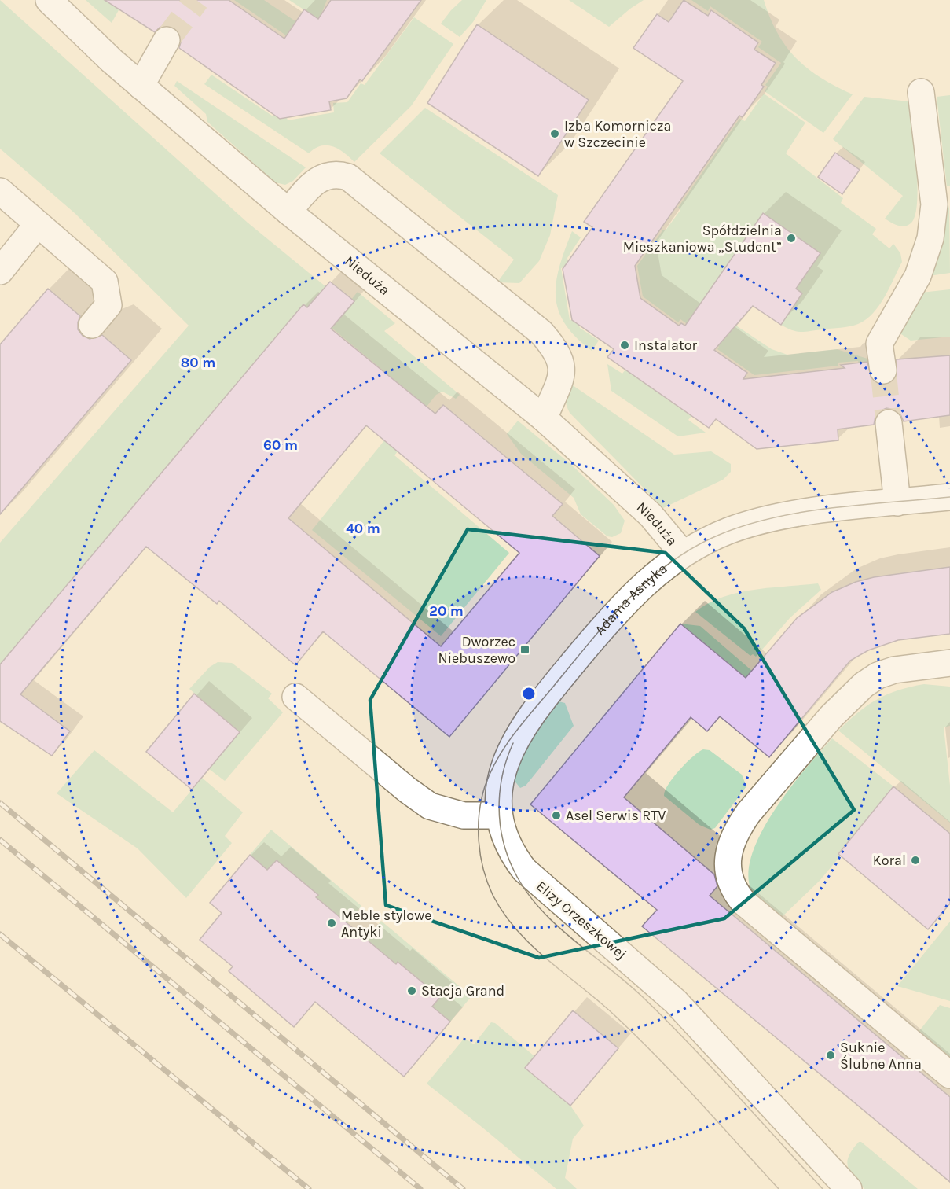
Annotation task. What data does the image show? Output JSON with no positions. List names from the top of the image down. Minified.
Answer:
{"streets":{"street":["Nieduża","Adama Asnyka","Elizy Orzeszkowej"]},"crossings":[["Nieduża","Adama Asnyka"],["Adama Asnyka","Elizy Orzeszkowej"]],"places":{"other":["Izba Komornicza w Szczecinie","Spółdzielnia Mieszkaniowa „Student”","Instalator","Asel Serwis RTV","Koral","Meble stylowe Antyki","Stacja Grand","Suknie Ślubne Anna"],"transit":["Dworzec Niebuszewo"]},"rings":["80 m","60 m","40 m","20 m"]}
